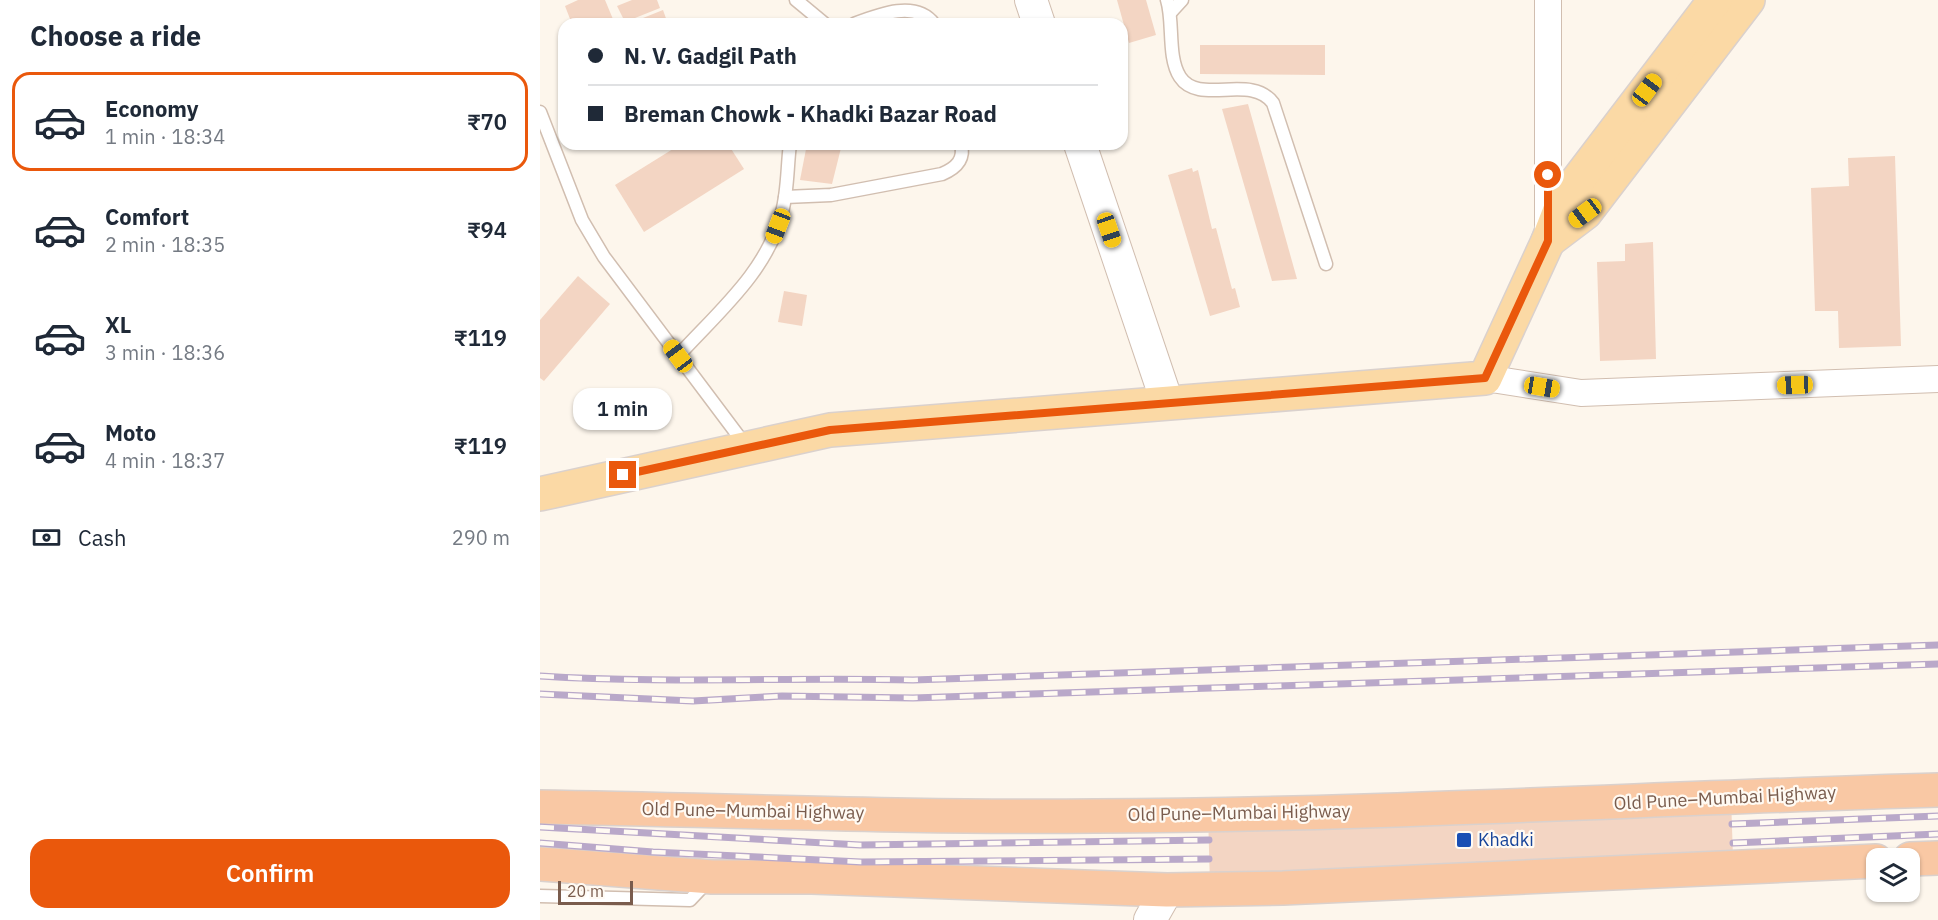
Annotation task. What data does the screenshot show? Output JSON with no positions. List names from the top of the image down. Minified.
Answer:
{"streets":{"highway":["Old Pune–Mumbai Highway"]},"places":{"transit":["Khadki"]},"scale_bar":"20 m","page":{"heading":"Choose a ride","banner":["N. V. Gadgil Path","Breman Chowk - Khadki Bazar Road"],"list":[{"name":"Economy","note":"1 min · 18:34","value":"₹70"},{"name":"Comfort","note":"2 min · 18:35","value":"₹94"},{"name":"XL","note":"3 min · 18:36","value":"₹119"},{"name":"Moto","note":"4 min · 18:37","value":"₹119"}],"bubble":"1 min","pay":["Cash","290 m"],"buttons":"Confirm","scale":"20 m"}}
